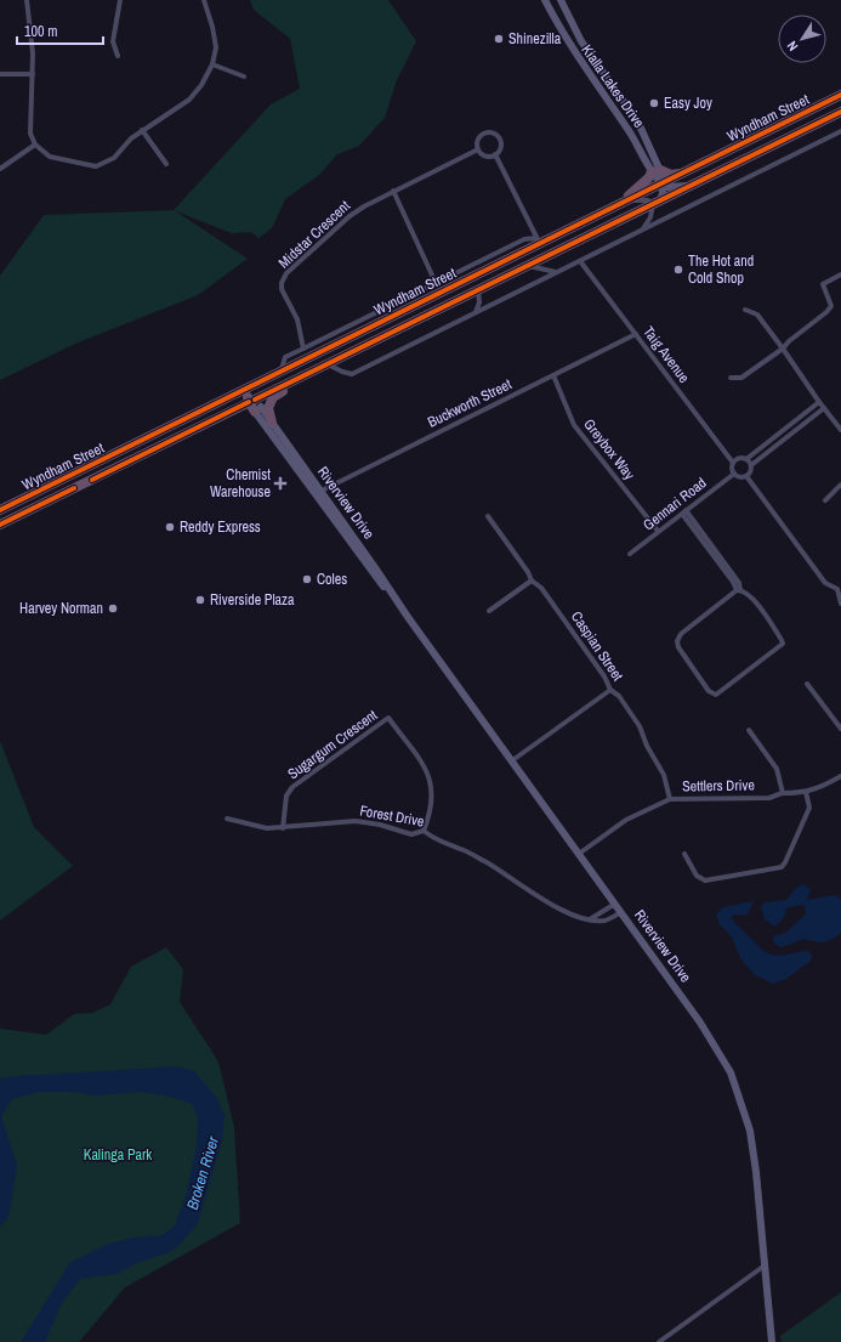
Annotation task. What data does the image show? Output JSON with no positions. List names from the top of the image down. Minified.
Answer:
{"streets":{"highway":["Wyndham Street"],"street":["Kialla Lakes Drive","Midstar Crescent","Taig Avenue","Buckworth Street","Greybox Way","Riverview Drive","Gennari Road","Caspian Street","Sugargum Crescent","Settlers Drive","Forest Drive"]},"crossings":[["Kialla Lakes Drive","Wyndham Street"],["Wyndham Street","Riverview Drive"],["Taig Avenue","Buckworth Street"],["Taig Avenue","Gennari Road"],["Buckworth Street","Greybox Way"],["Buckworth Street","Riverview Drive"],["Greybox Way","Gennari Road"],["Riverview Drive","Settlers Drive"],["Caspian Street","Settlers Drive"],["Sugargum Crescent","Forest Drive"]],"water":["Broken River"],"parks":["Kalinga Park"],"places":{"other":["Shinezilla","Easy Joy","The Hot and Cold Shop","Reddy Express","Coles","Riverside Plaza","Harvey Norman"],"health":["Chemist Warehouse"]},"scale_bar":"100 m","north":"bottom left"}
